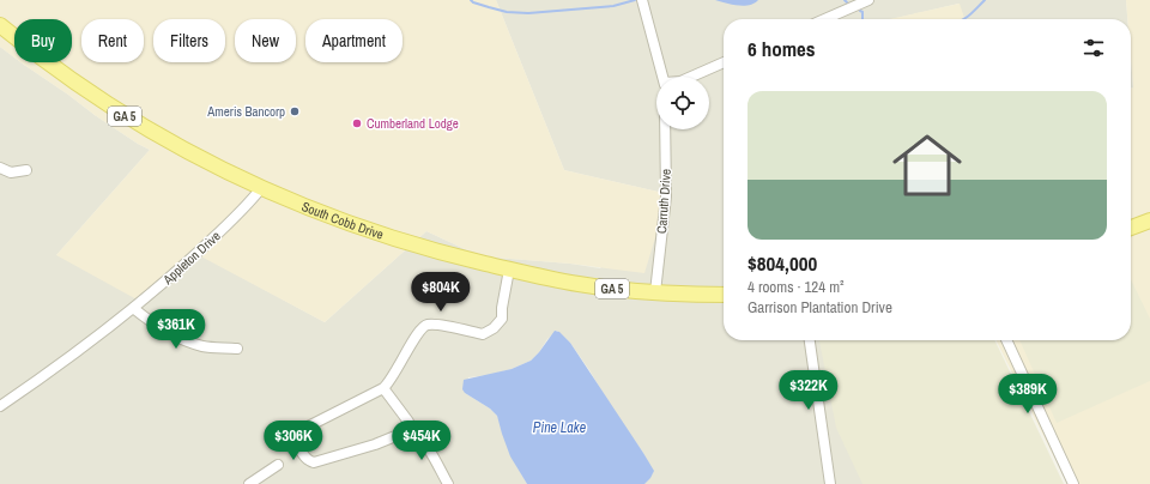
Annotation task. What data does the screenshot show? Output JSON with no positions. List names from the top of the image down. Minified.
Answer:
{"streets":{"main road":["GA 5","South Cobb Drive"],"street":["Carruth Drive","Appleton Drive"]},"crossings":[["Carruth Drive","South Cobb Drive"],["South Cobb Drive","Appleton Drive"]],"water":["Pine Lake"],"places":["Ameris Bancorp","Cumberland Lodge"],"page":{"chip":["Buy","Rent","Filters","New","Apartment"],"heading":"6 homes","list":[{"name":"$804,000","note":"4 rooms · 124 m² · Garrison Plantation Drive"}],"price":["$804K","$361K","$322K","$389K","$306K","$454K"]}}
